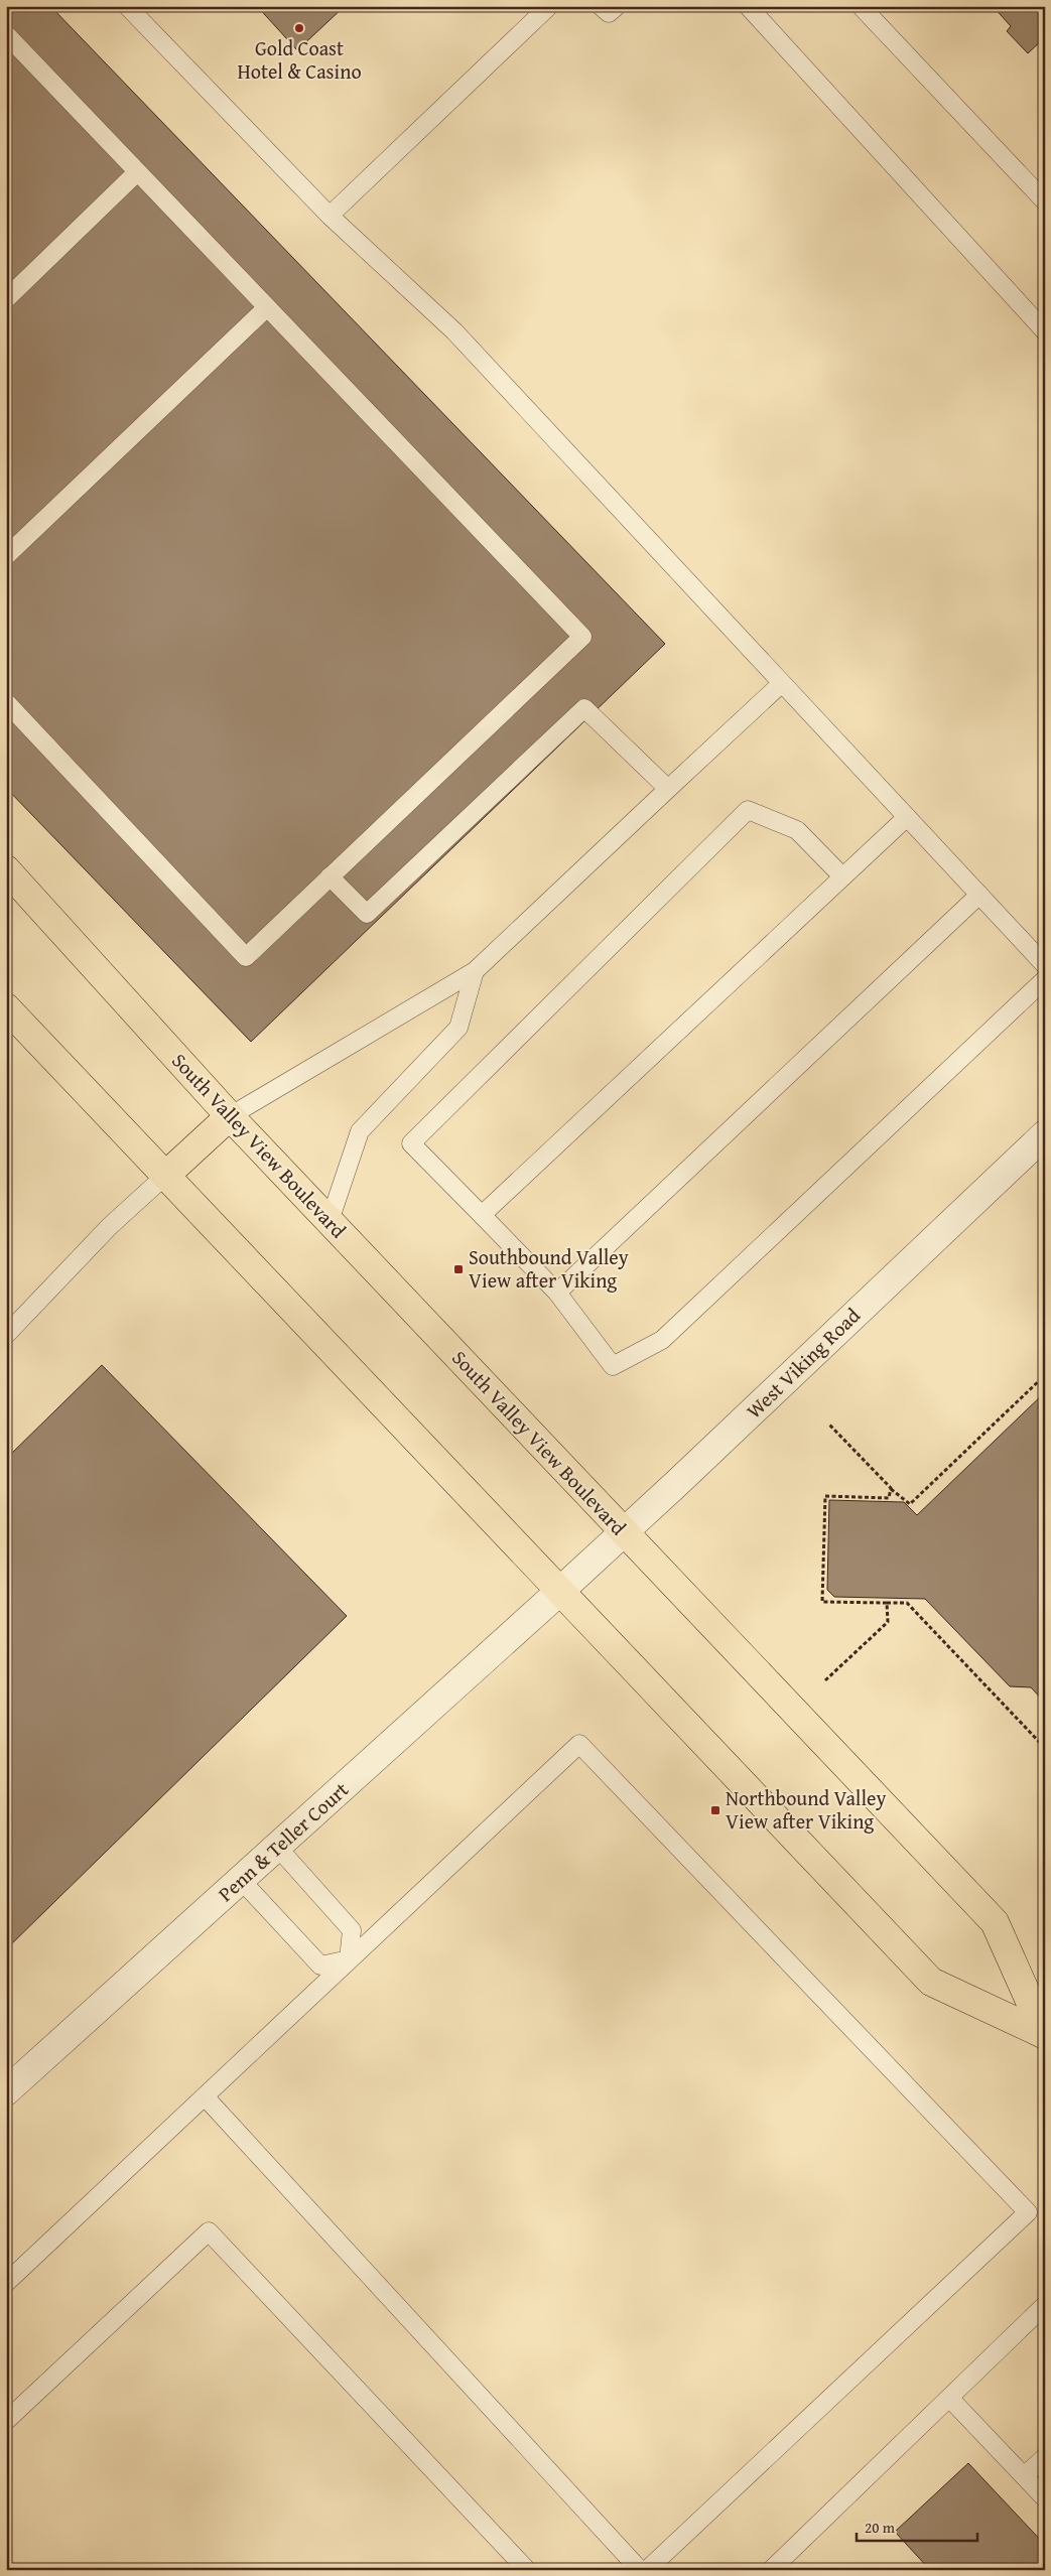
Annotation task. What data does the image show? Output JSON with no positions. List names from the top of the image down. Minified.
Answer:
{"streets":{"main road":["South Valley View Boulevard"],"street":["West Viking Road","Penn & Teller Court"]},"crossings":[["South Valley View Boulevard","West Viking Road"],["South Valley View Boulevard","Penn & Teller Court"],["West Viking Road","Penn & Teller Court"]],"places":{"other":["Gold Coast Hotel & Casino"],"transit":["Southbound Valley View after Viking","Northbound Valley View after Viking"]},"scale_bar":"20 m"}
